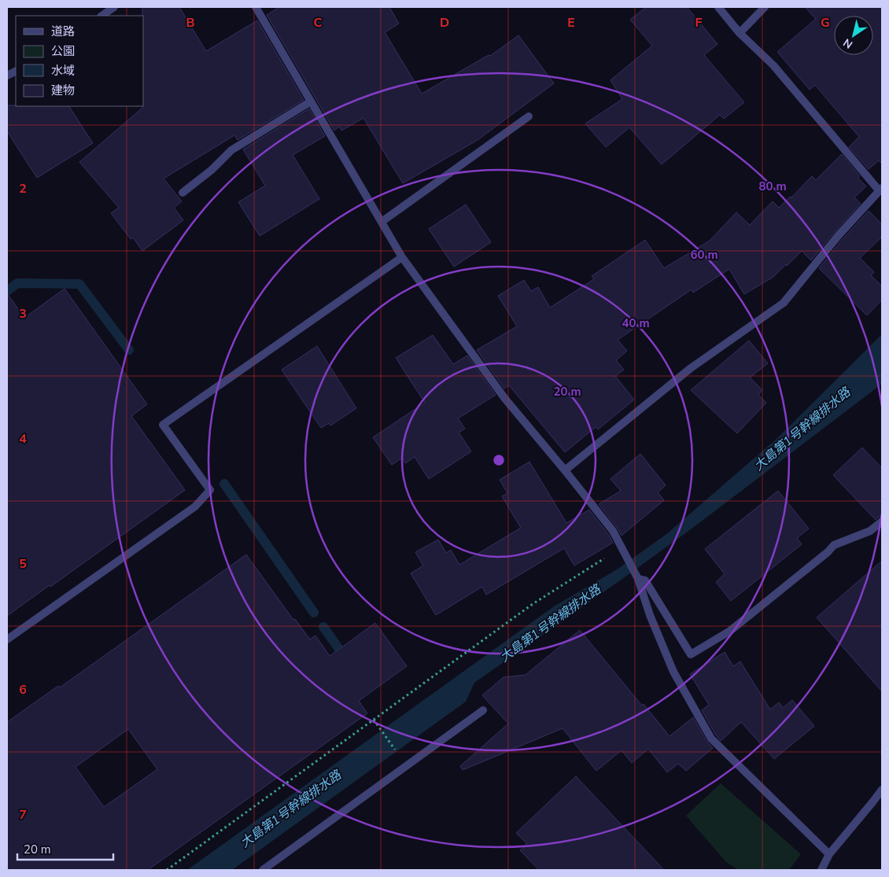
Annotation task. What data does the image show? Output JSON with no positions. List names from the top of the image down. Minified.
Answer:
{"water":["大島第1号幹線排水路"],"legend":["道路","公園","水域","建物"],"scale_bar":"20 m","north":"bottom left","grid":{"columns":["B","C","D","E","F","G"],"rows":["2","3","4","5","6","7"]},"rings":["80 m","60 m","40 m","20 m"]}
